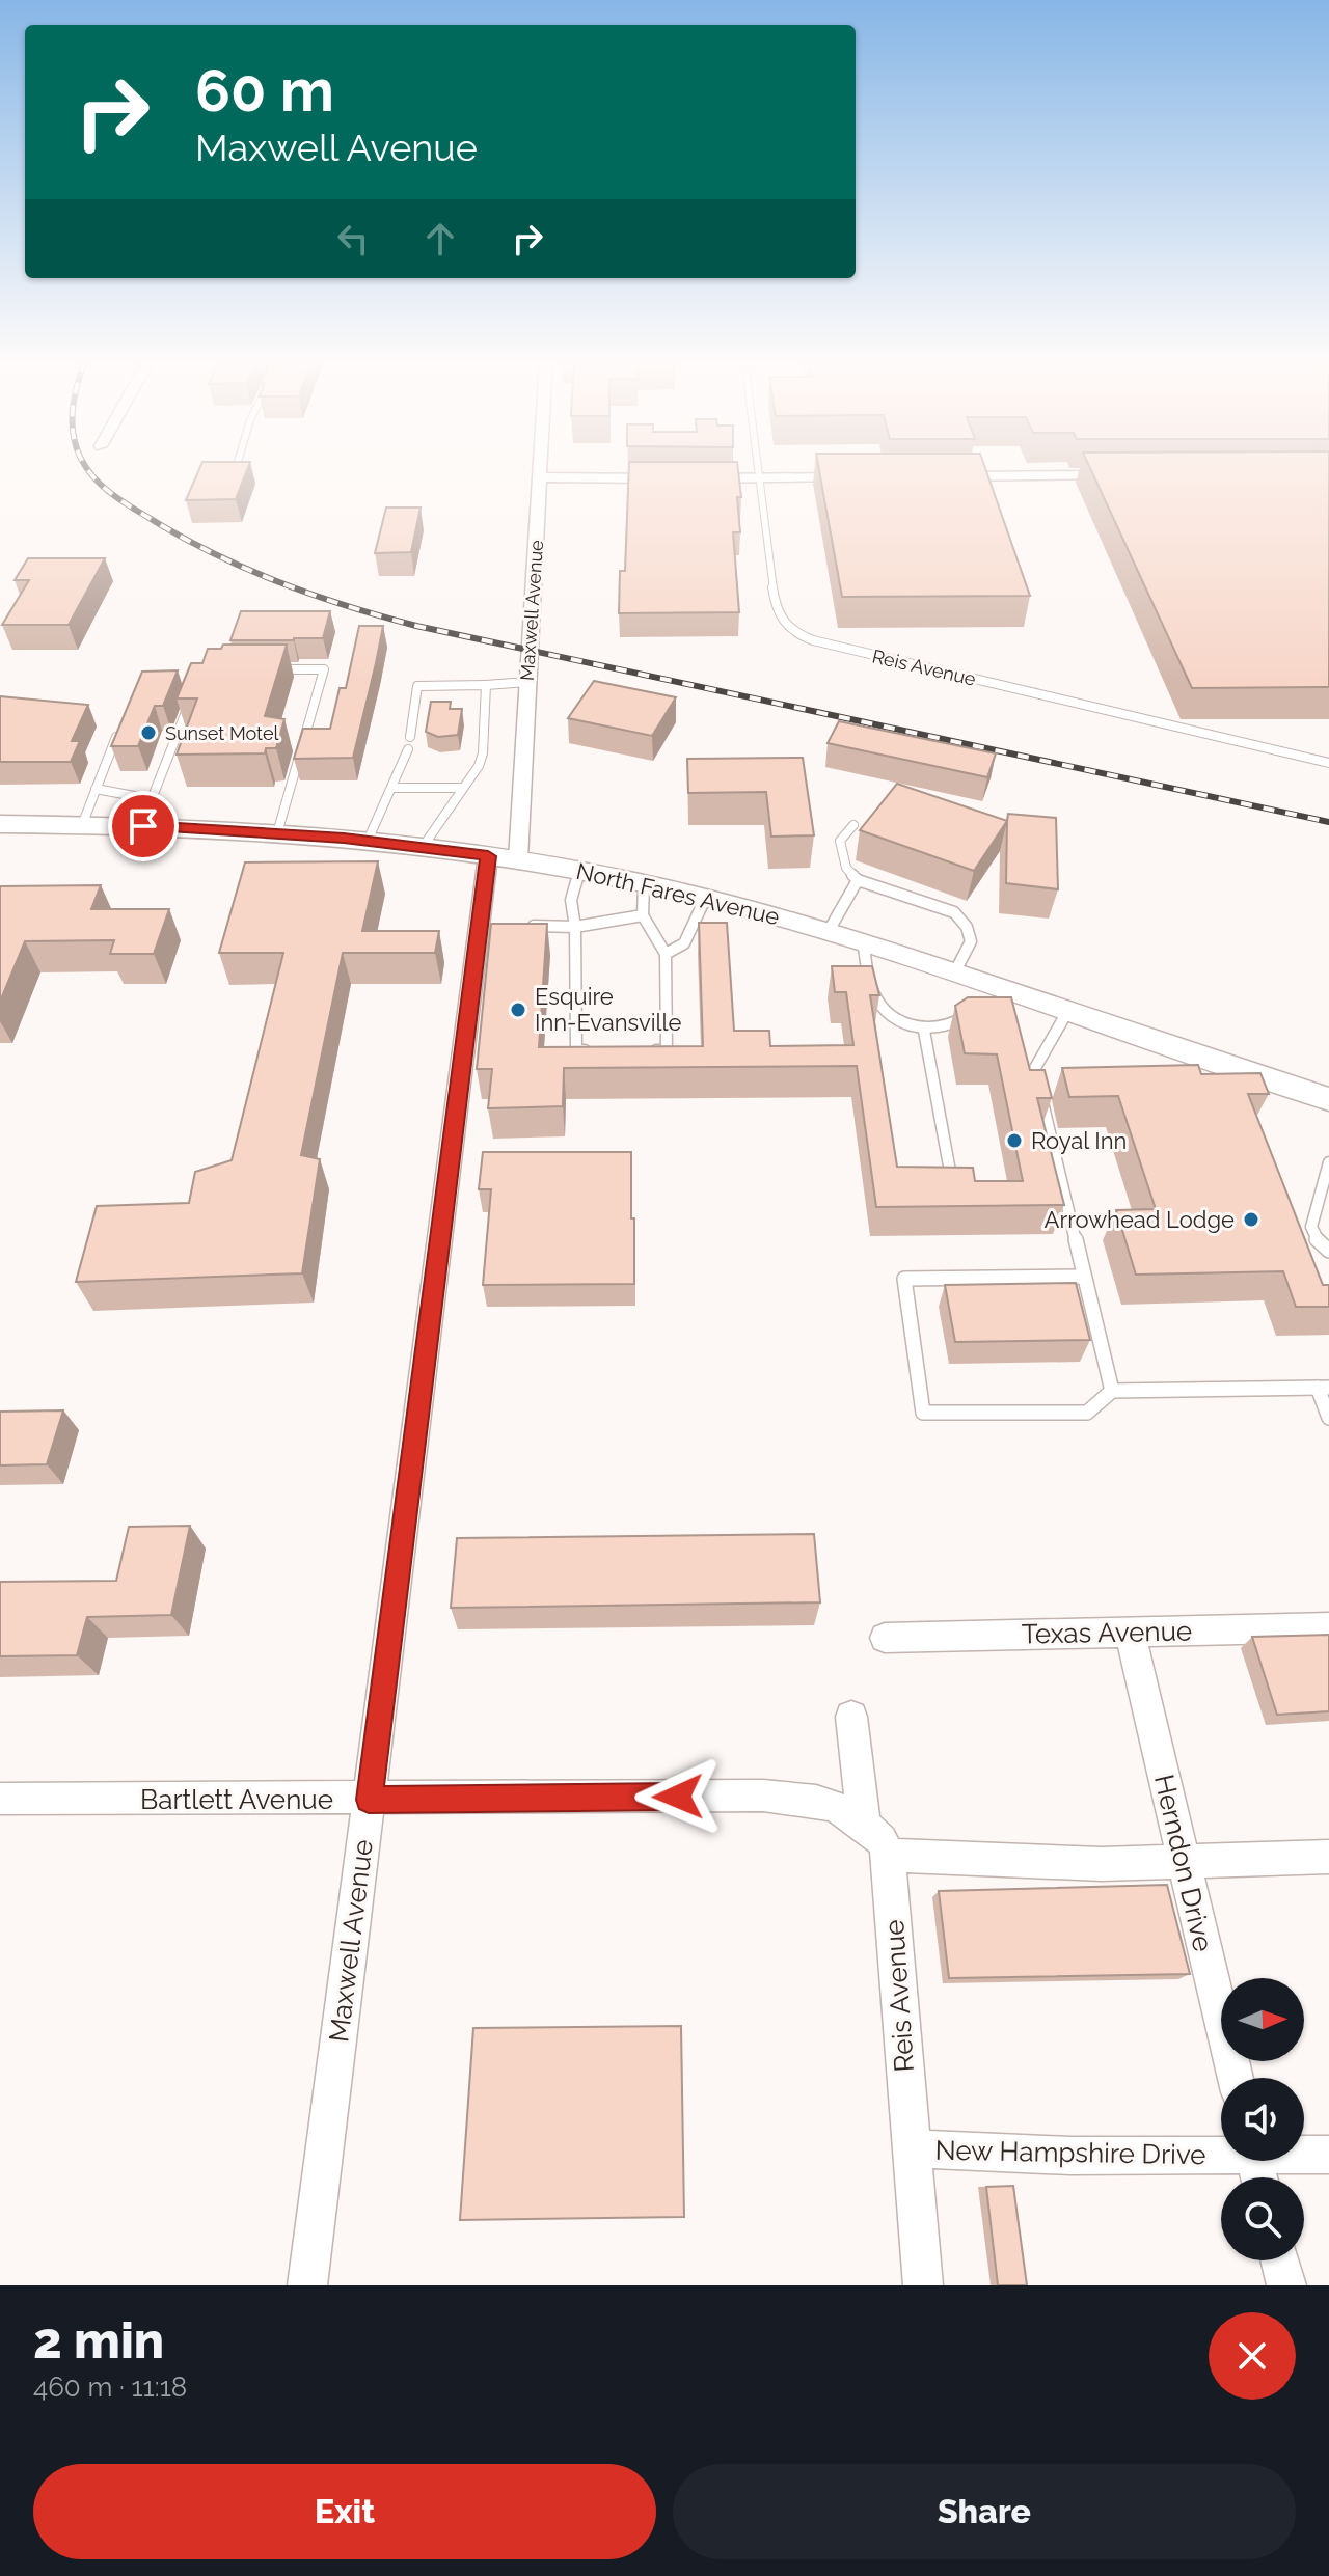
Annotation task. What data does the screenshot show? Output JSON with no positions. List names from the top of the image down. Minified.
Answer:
{"streets":{"street":["Maxwell Avenue","Reis Avenue","North Fares Avenue","Texas Avenue","Bartlett Avenue","Herndon Drive","New Hampshire Drive"]},"crossings":[["Maxwell Avenue","North Fares Avenue"],["Maxwell Avenue","Bartlett Avenue"],["Reis Avenue","New Hampshire Drive"],["Texas Avenue","Herndon Drive"]],"places":["Sunset Motel","Esquire Inn-Evansville","Royal Inn","Arrowhead Lodge"],"north":"right","page":{"turn":["60 m","Maxwell Avenue"],"heading":["2 min","460 m · 11:18"],"buttons":["Exit","Share"]}}
